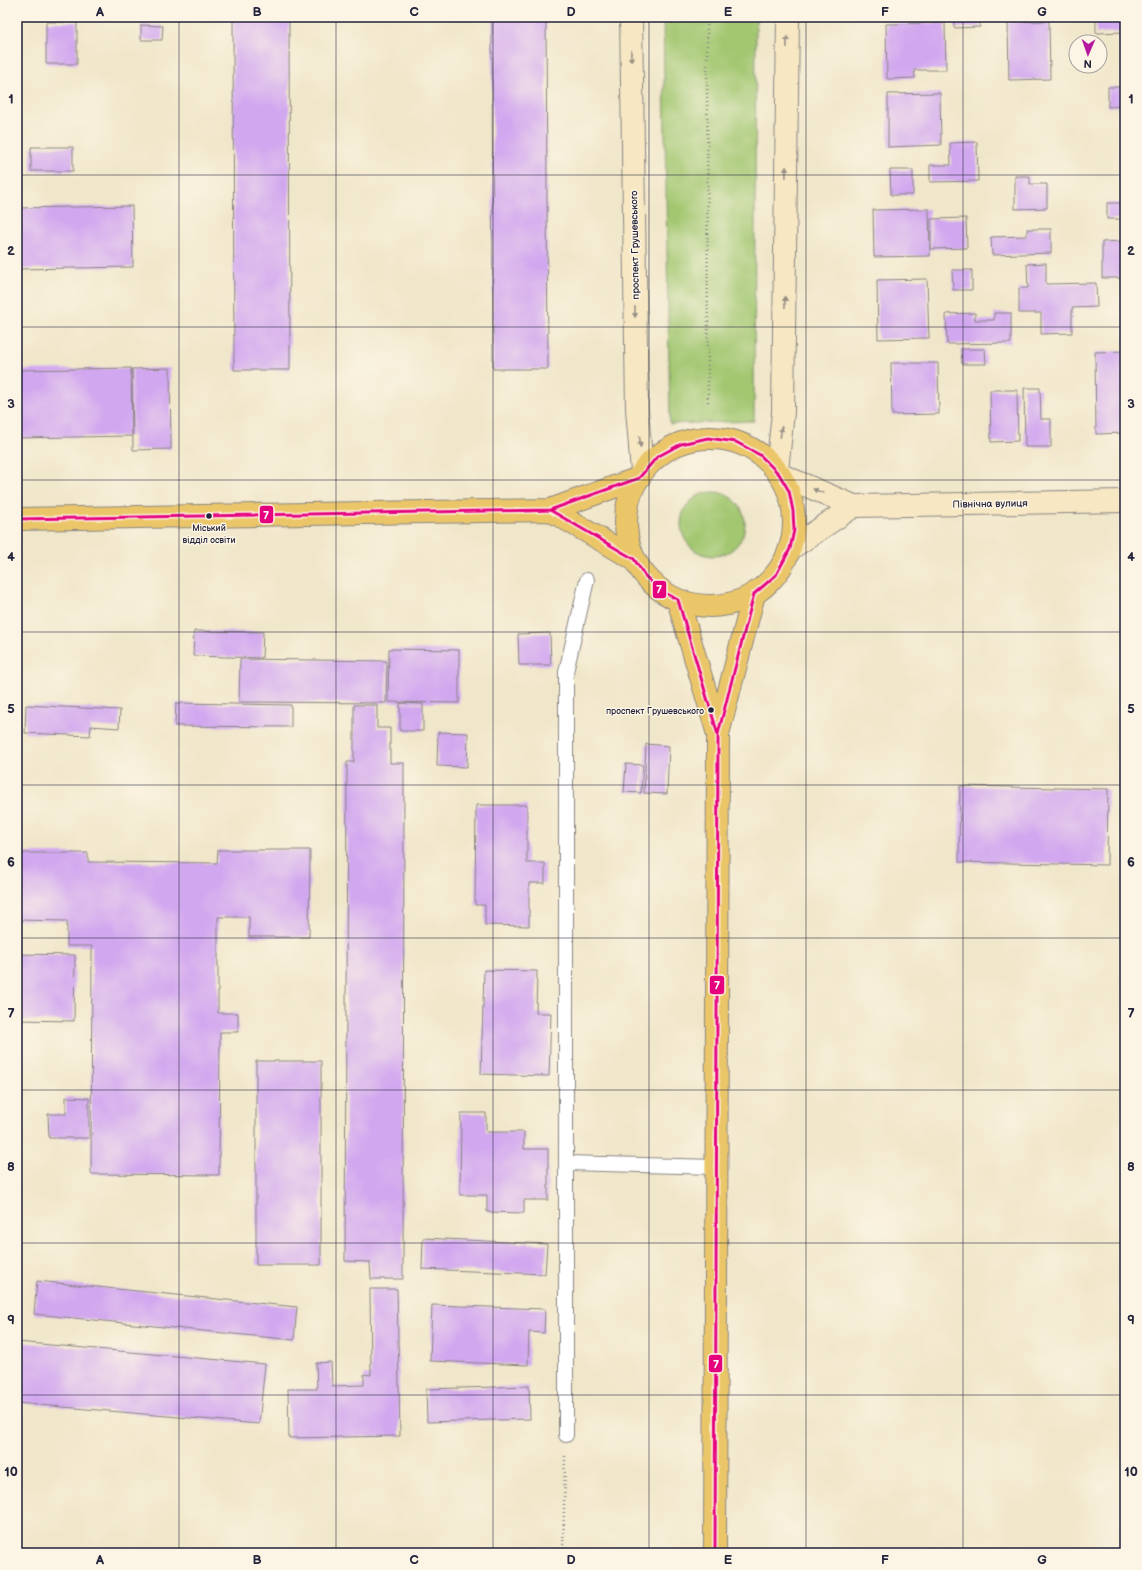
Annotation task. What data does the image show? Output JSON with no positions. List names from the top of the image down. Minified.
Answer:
{"streets":{"main road":["проспект Грушевського","Північна вулиця"]},"places":["Міський відділ освіти","проспект Грушевського"],"lines":["transit line 7"],"north":"bottom","grid":{"columns":["A","B","C","D","E","F","G"],"rows":["1","2","3","4","5","6","7","8","9","10"]}}
